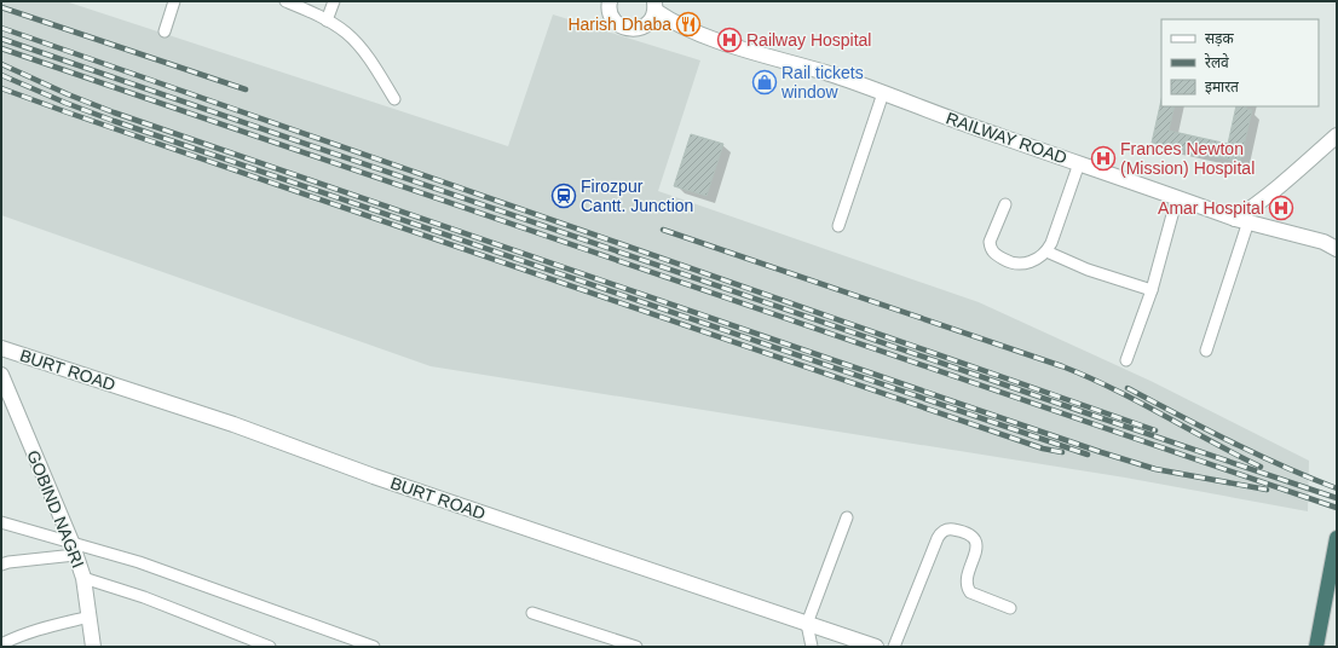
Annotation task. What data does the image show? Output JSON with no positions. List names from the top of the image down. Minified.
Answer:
{"streets":{"street":["RAILWAY ROAD","BURT ROAD","GOBIND NAGRI"]},"places":{"restaurant":["Harish Dhaba"],"hospital":["Railway Hospital","Frances Newton (Mission) Hospital","Amar Hospital"],"shop":["Rail tickets window"],"station":["Firozpur Cantt. Junction"]},"legend":["सड़क","रेलवे","इमारत"]}
